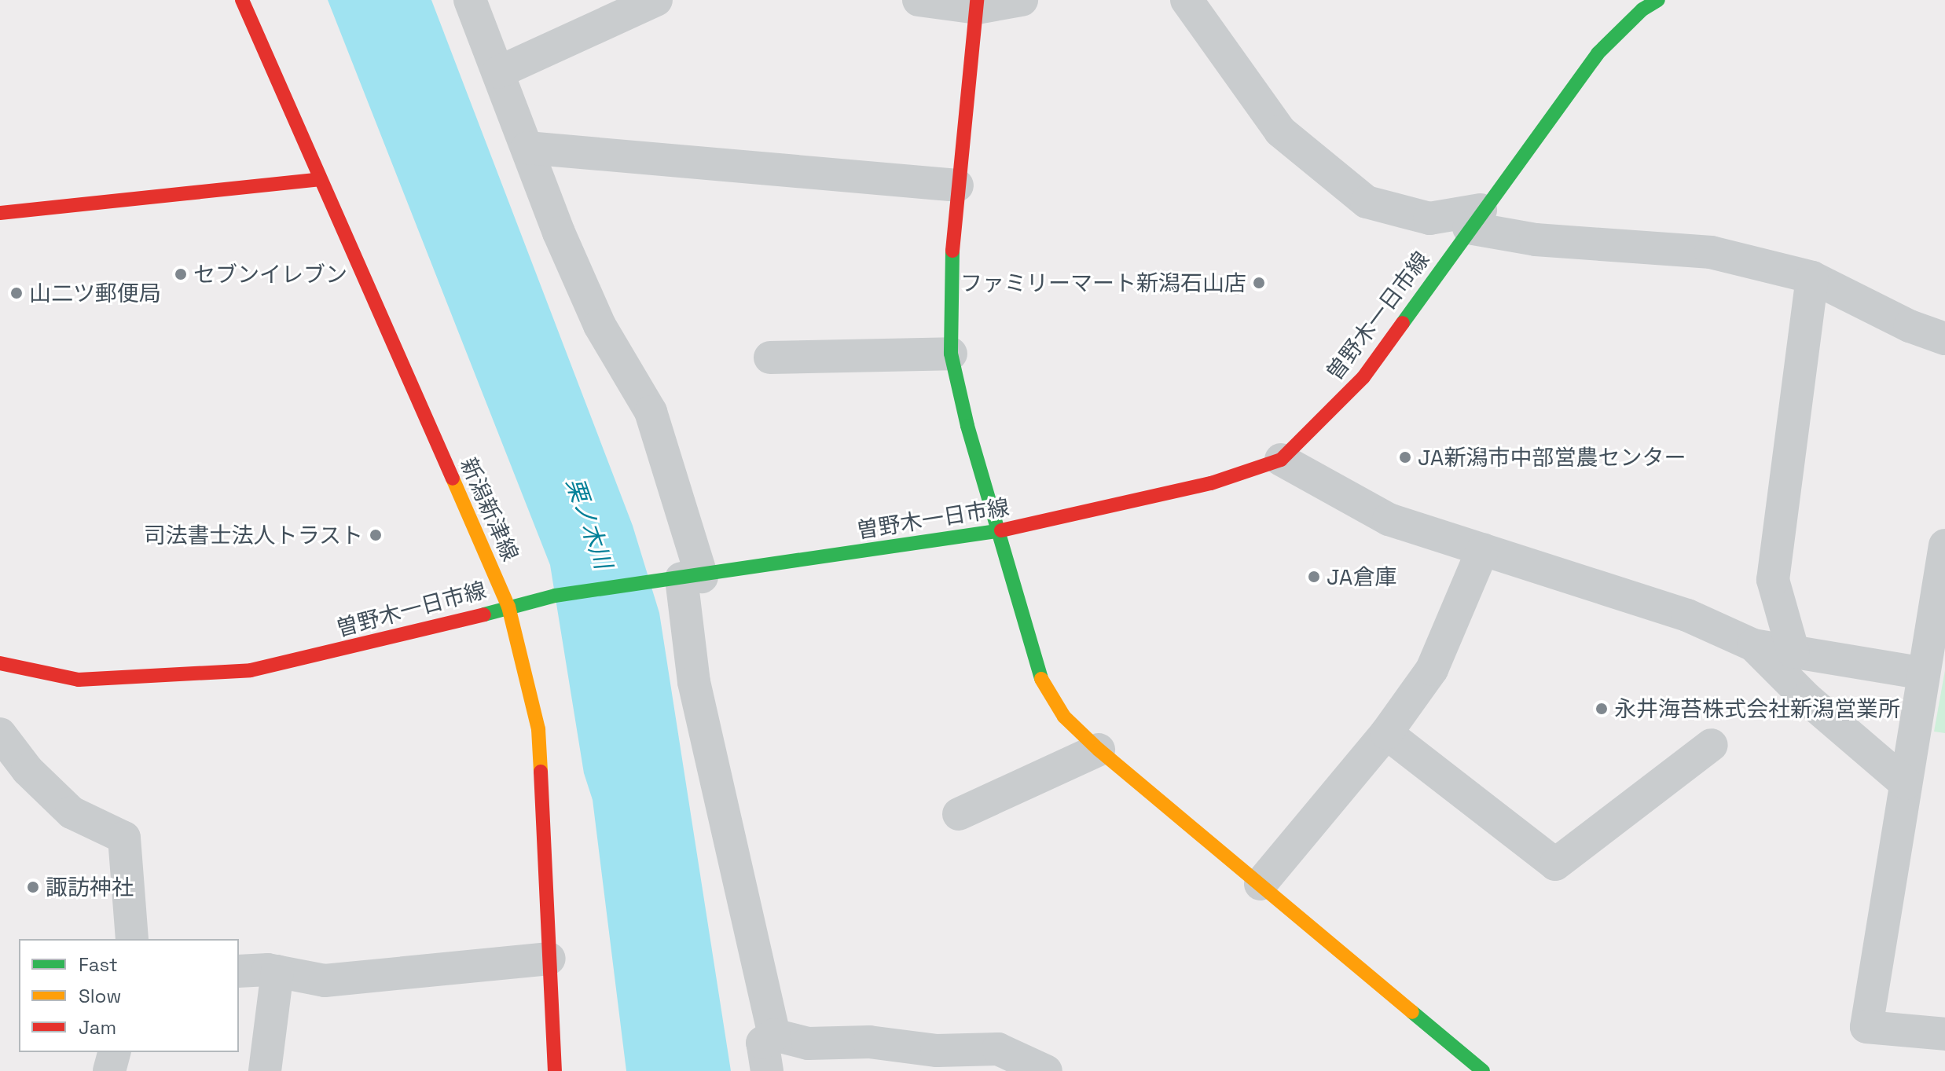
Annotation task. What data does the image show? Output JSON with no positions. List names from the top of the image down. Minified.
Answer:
{"streets":{"main road":["曽野木一日市線","新潟新津線"]},"crossings":[["曽野木一日市線","新潟新津線"]],"water":["栗ノ木川"],"places":["セブンイレブン","ファミリーマート新潟石山店","山二ツ郵便局","JA新潟市中部営農センター","司法書士法人トラスト","JA倉庫","永井海苔株式会社新潟営業所","諏訪神社"],"legend":["Fast","Slow","Jam"]}
